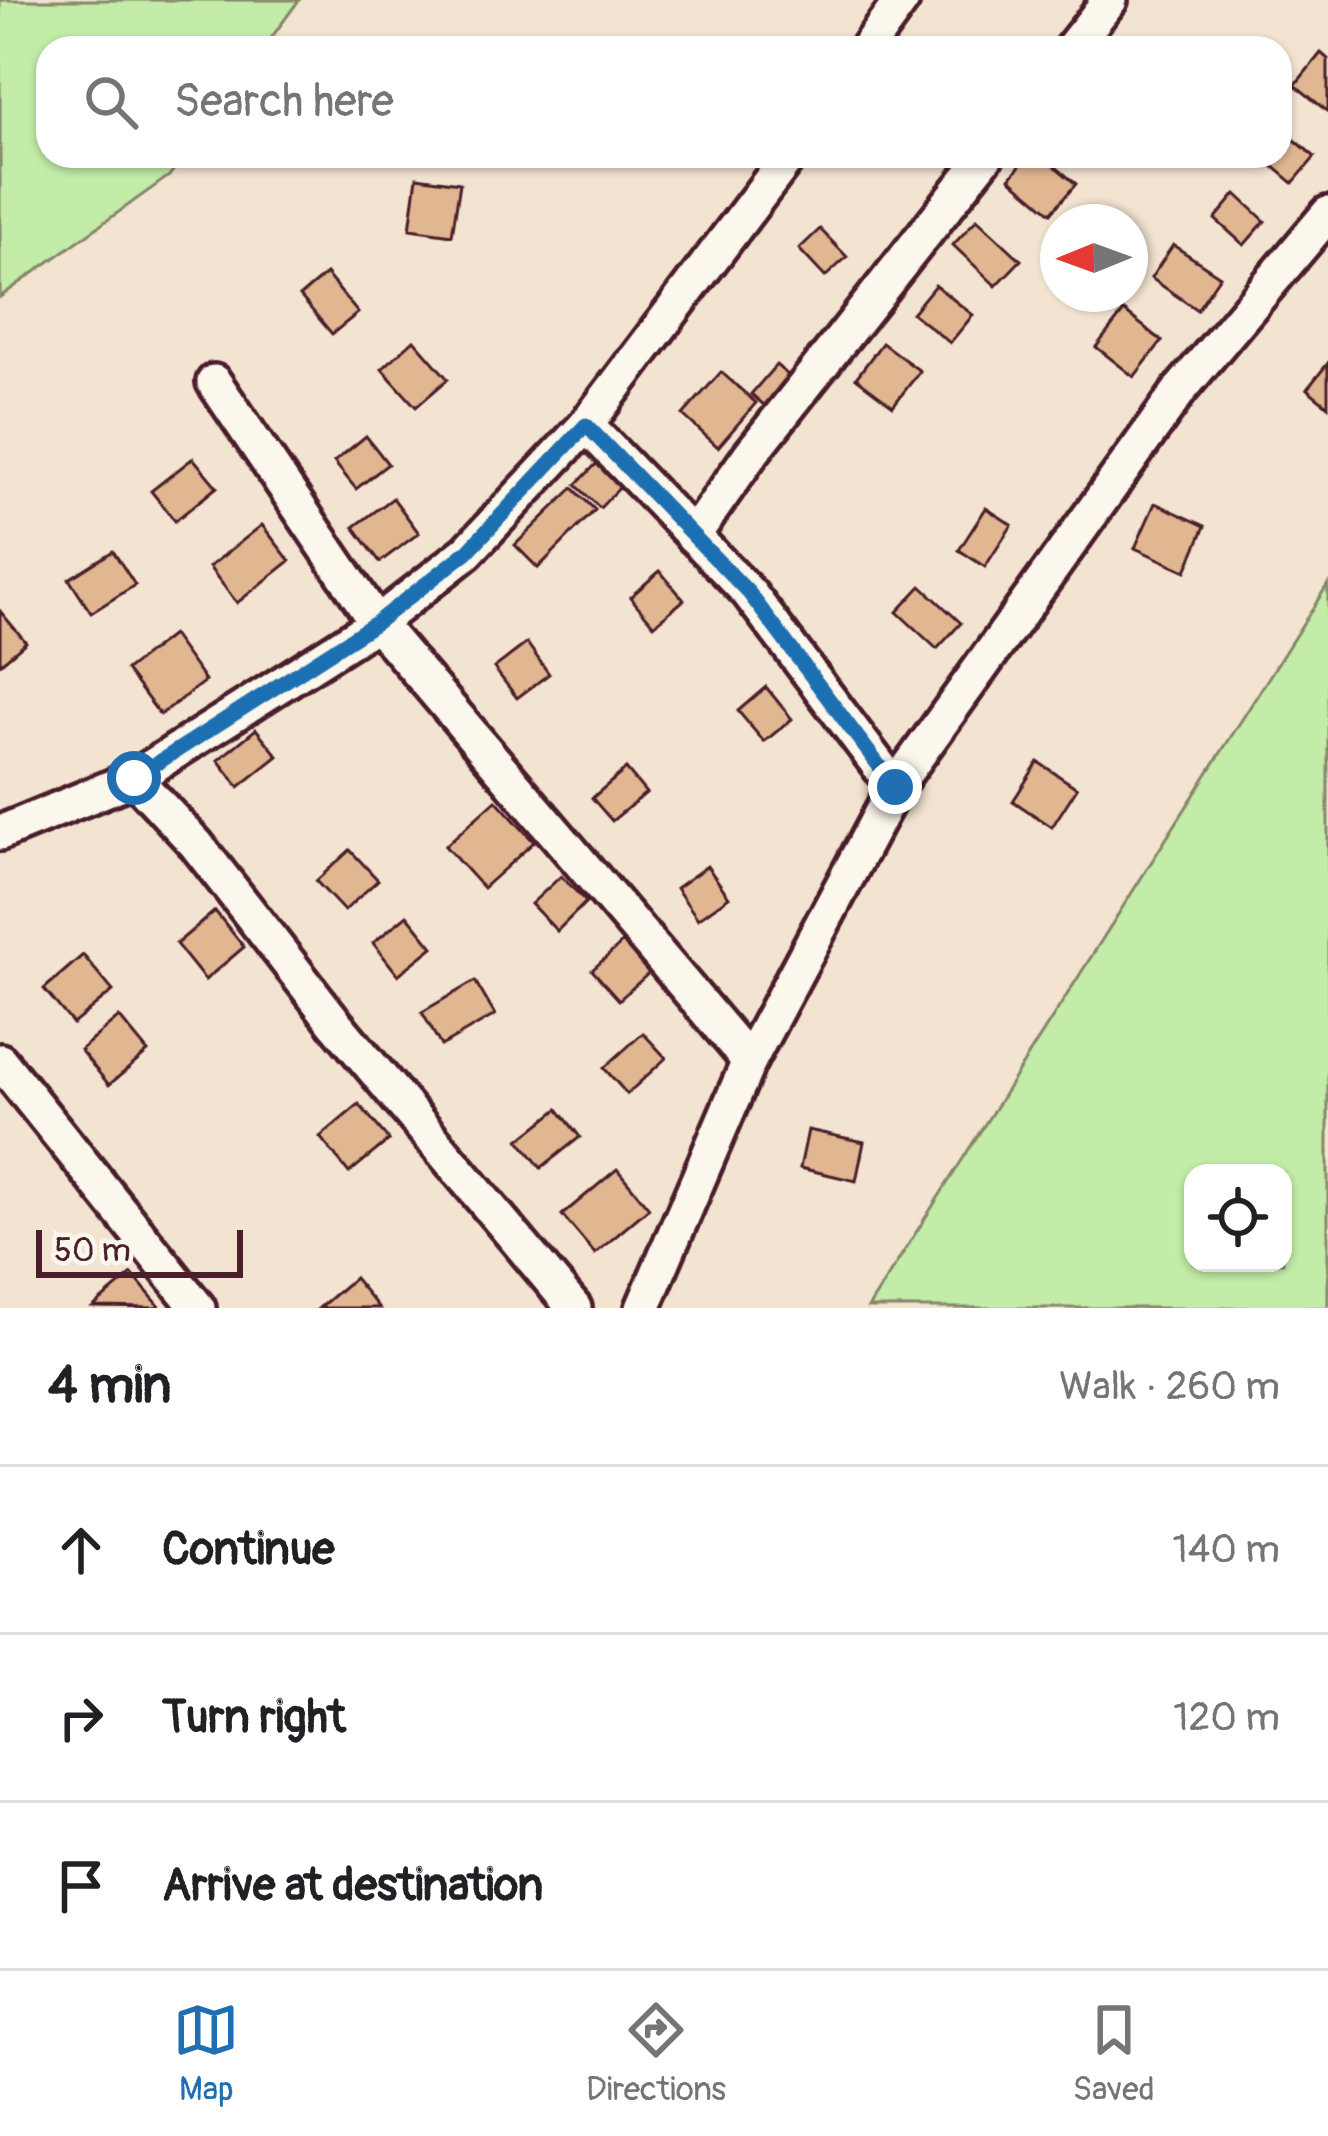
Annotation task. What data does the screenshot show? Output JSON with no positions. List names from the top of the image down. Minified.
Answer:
{"scale_bar":"50 m","north":"left","page":{"search":"Search here","scale":"50 m","heading":["4 min","Walk · 260 m"],"list":[["Continue","140 m"],["Turn right","120 m"],"Arrive at destination"],"nav":["Map","Directions","Saved"]}}
